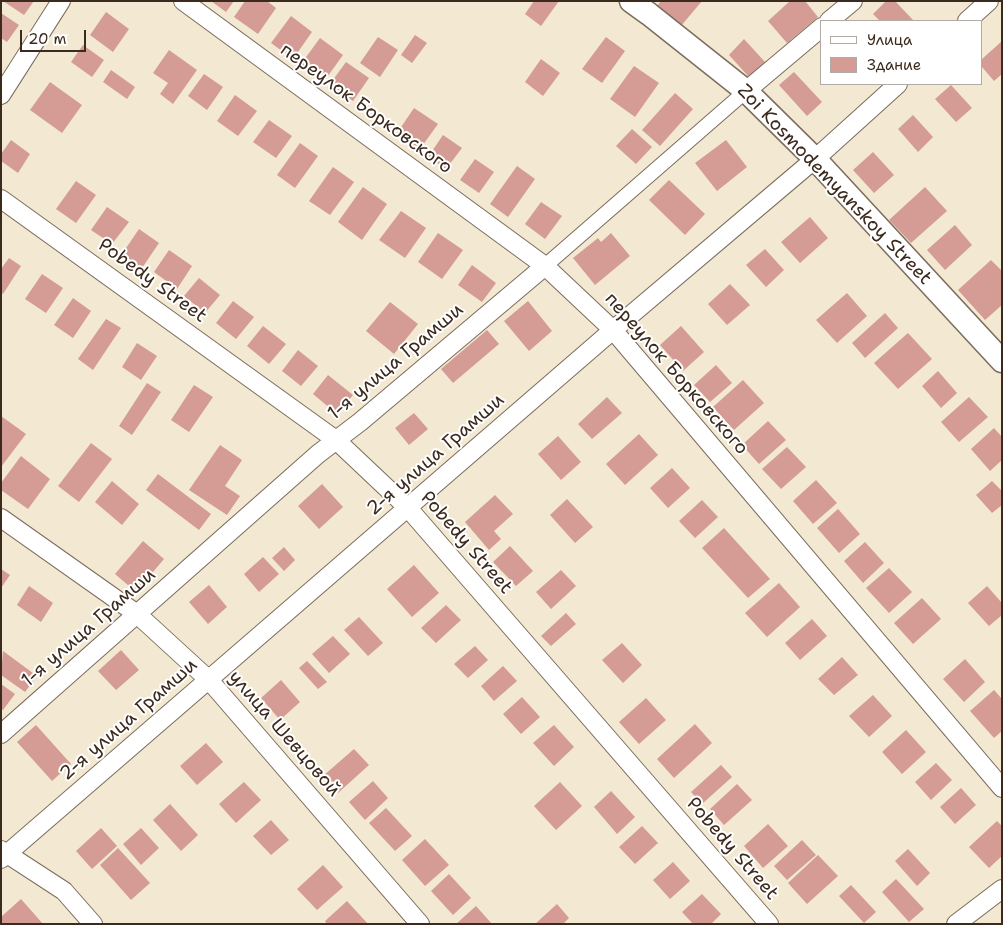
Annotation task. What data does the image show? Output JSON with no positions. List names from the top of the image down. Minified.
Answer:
{"streets":{"street":["переулок Борковского","Zoi Kosmodemyanskoy Street","Pobedy Street","1-я улица Грамши","2-я улица Грамши","улица Шевцовой"]},"crossings":[["переулок Борковского","1-я улица Грамши"],["переулок Борковского","2-я улица Грамши"],["Zoi Kosmodemyanskoy Street","1-я улица Грамши"],["Zoi Kosmodemyanskoy Street","2-я улица Грамши"],["Pobedy Street","1-я улица Грамши"],["Pobedy Street","2-я улица Грамши"],["1-я улица Грамши","улица Шевцовой"],["2-я улица Грамши","улица Шевцовой"]],"legend":["Улица","Здание"],"scale_bar":"20 m"}
